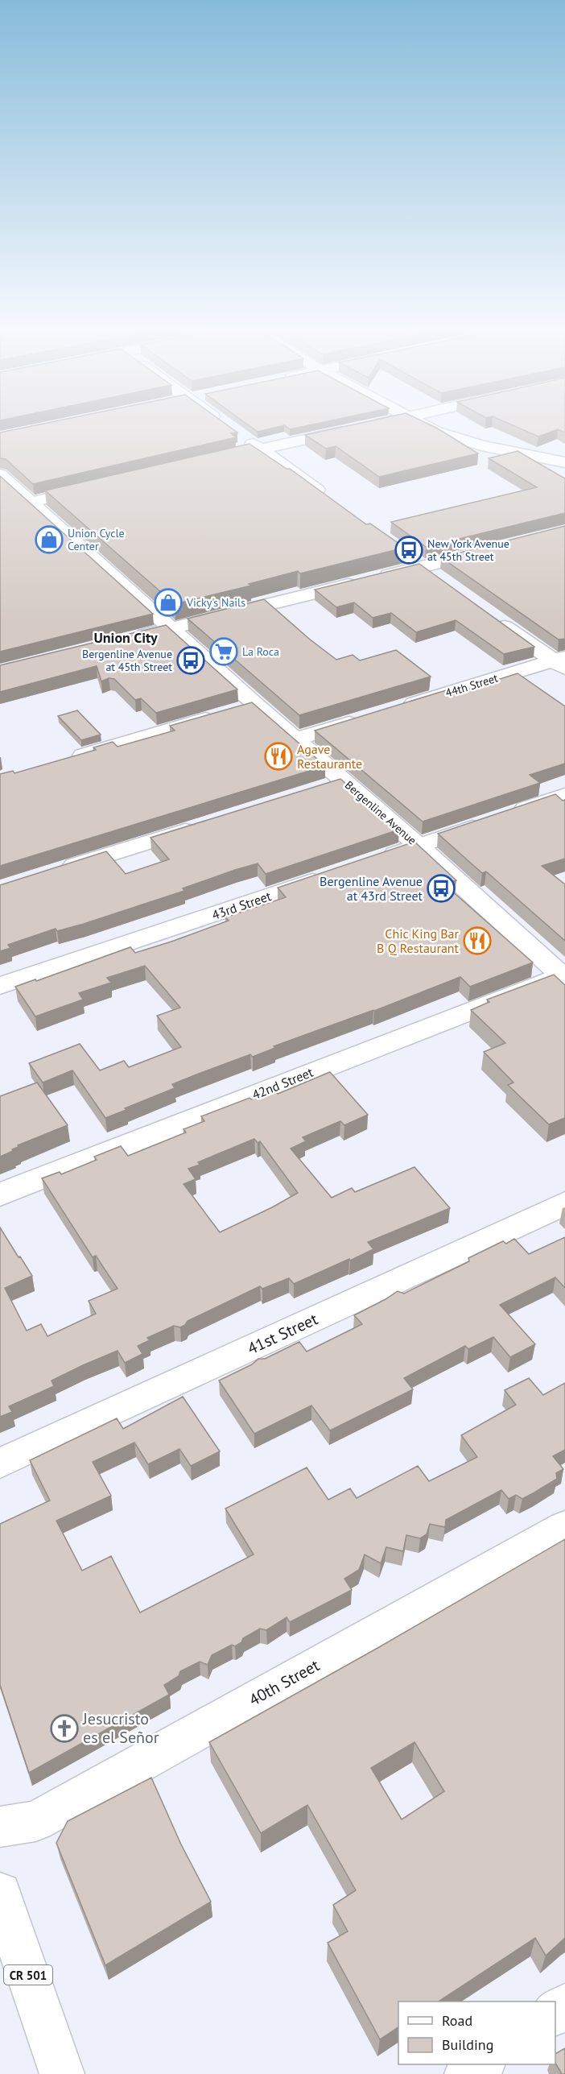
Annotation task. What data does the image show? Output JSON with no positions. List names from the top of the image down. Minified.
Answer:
{"streets":{"street":["44th Street","Bergenline Avenue","43rd Street","42nd Street","41st Street","40th Street","CR 501"]},"crossings":[["Bergenline Avenue","42nd Street"]],"districts":["Union City"],"places":{"shop":["Union Cycle Center","Vicky's Nails"],"bus stop":["New York Avenue at 45th Street","Bergenline Avenue at 45th Street","Bergenline Avenue at 43rd Street"],"supermarket":["La Roca"],"restaurant":["Agave Restaurante","Chic King Bar B Q Restaurant"],"church":["Jesucristo es el Señor"]},"legend":["Road","Building"]}
